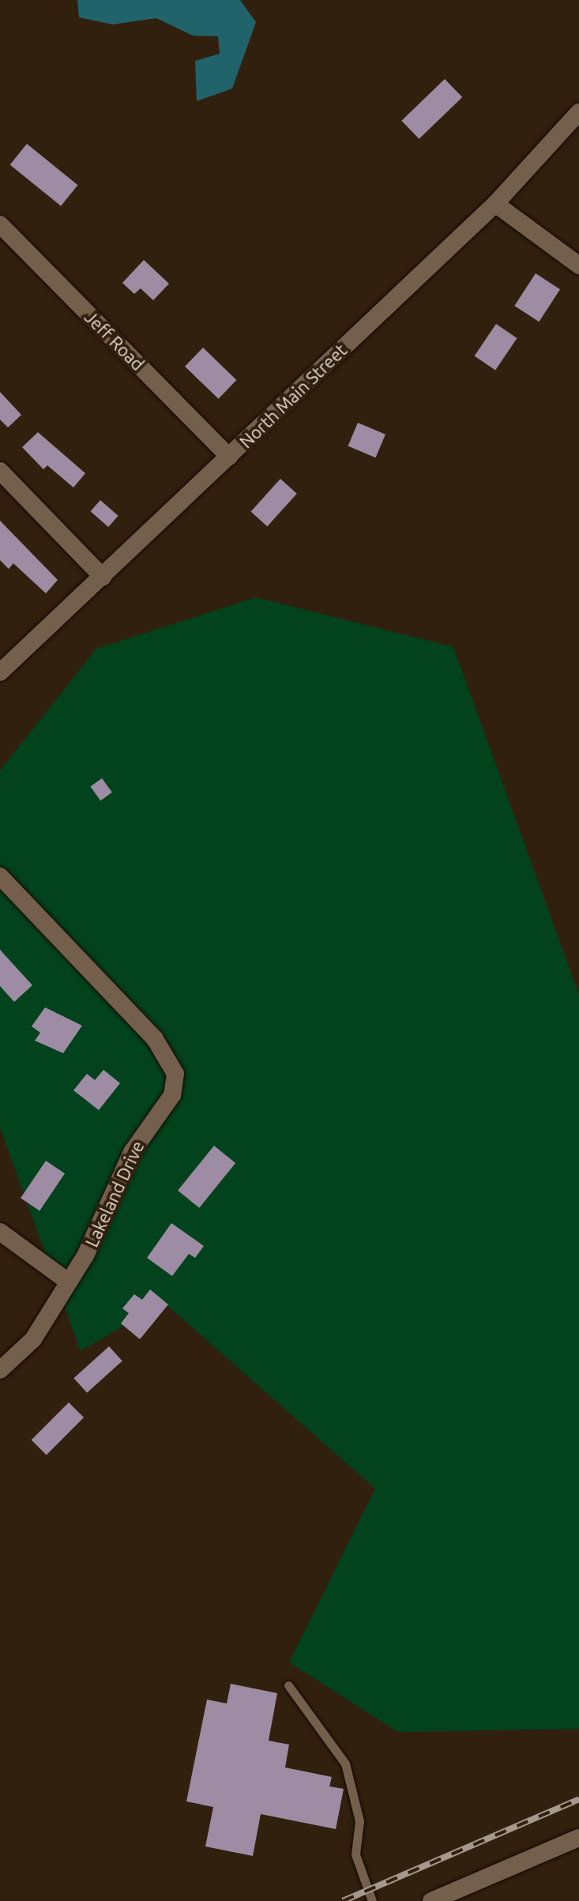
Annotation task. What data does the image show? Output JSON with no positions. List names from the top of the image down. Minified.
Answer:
{"streets":{"street":["Jeff Road","North Main Street","Lakeland Drive"]},"crossings":[["Jeff Road","North Main Street"]]}
